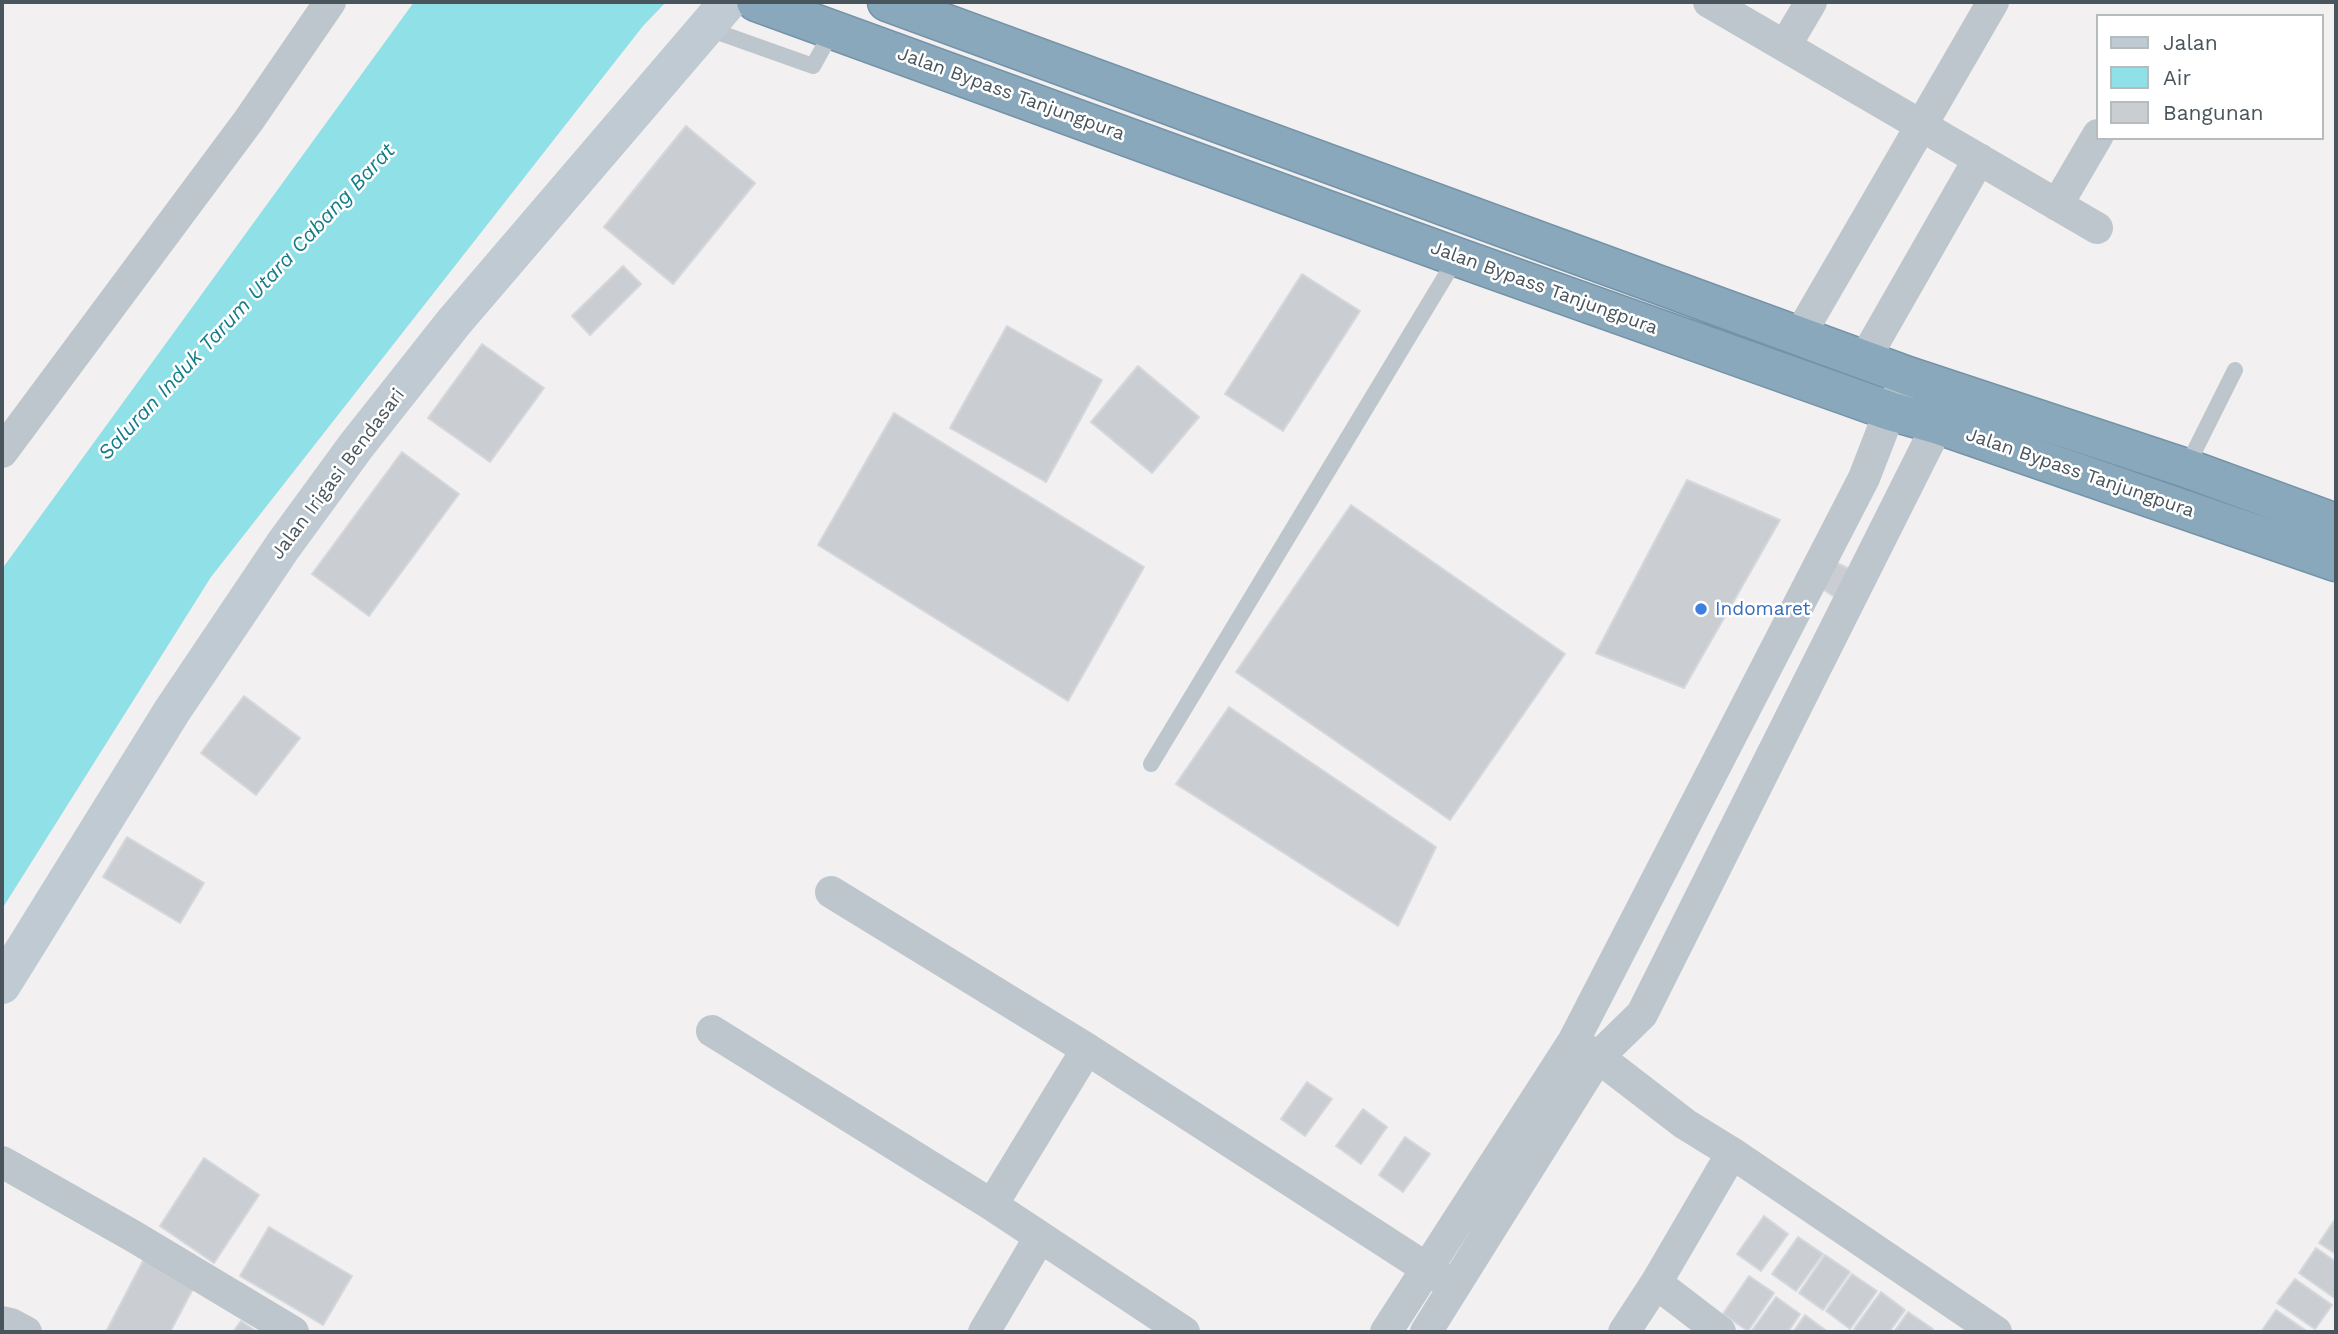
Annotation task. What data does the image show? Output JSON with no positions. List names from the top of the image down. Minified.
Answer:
{"streets":{"highway":["Jalan Bypass Tanjungpura"],"street":["Jalan Irigasi Bendasari"]},"crossings":[["Jalan Bypass Tanjungpura","Jalan Irigasi Bendasari"]],"water":["Saluran Induk Tarum Utara Cabang Barat"],"places":["Indomaret"],"legend":["Jalan","Air","Bangunan"]}
